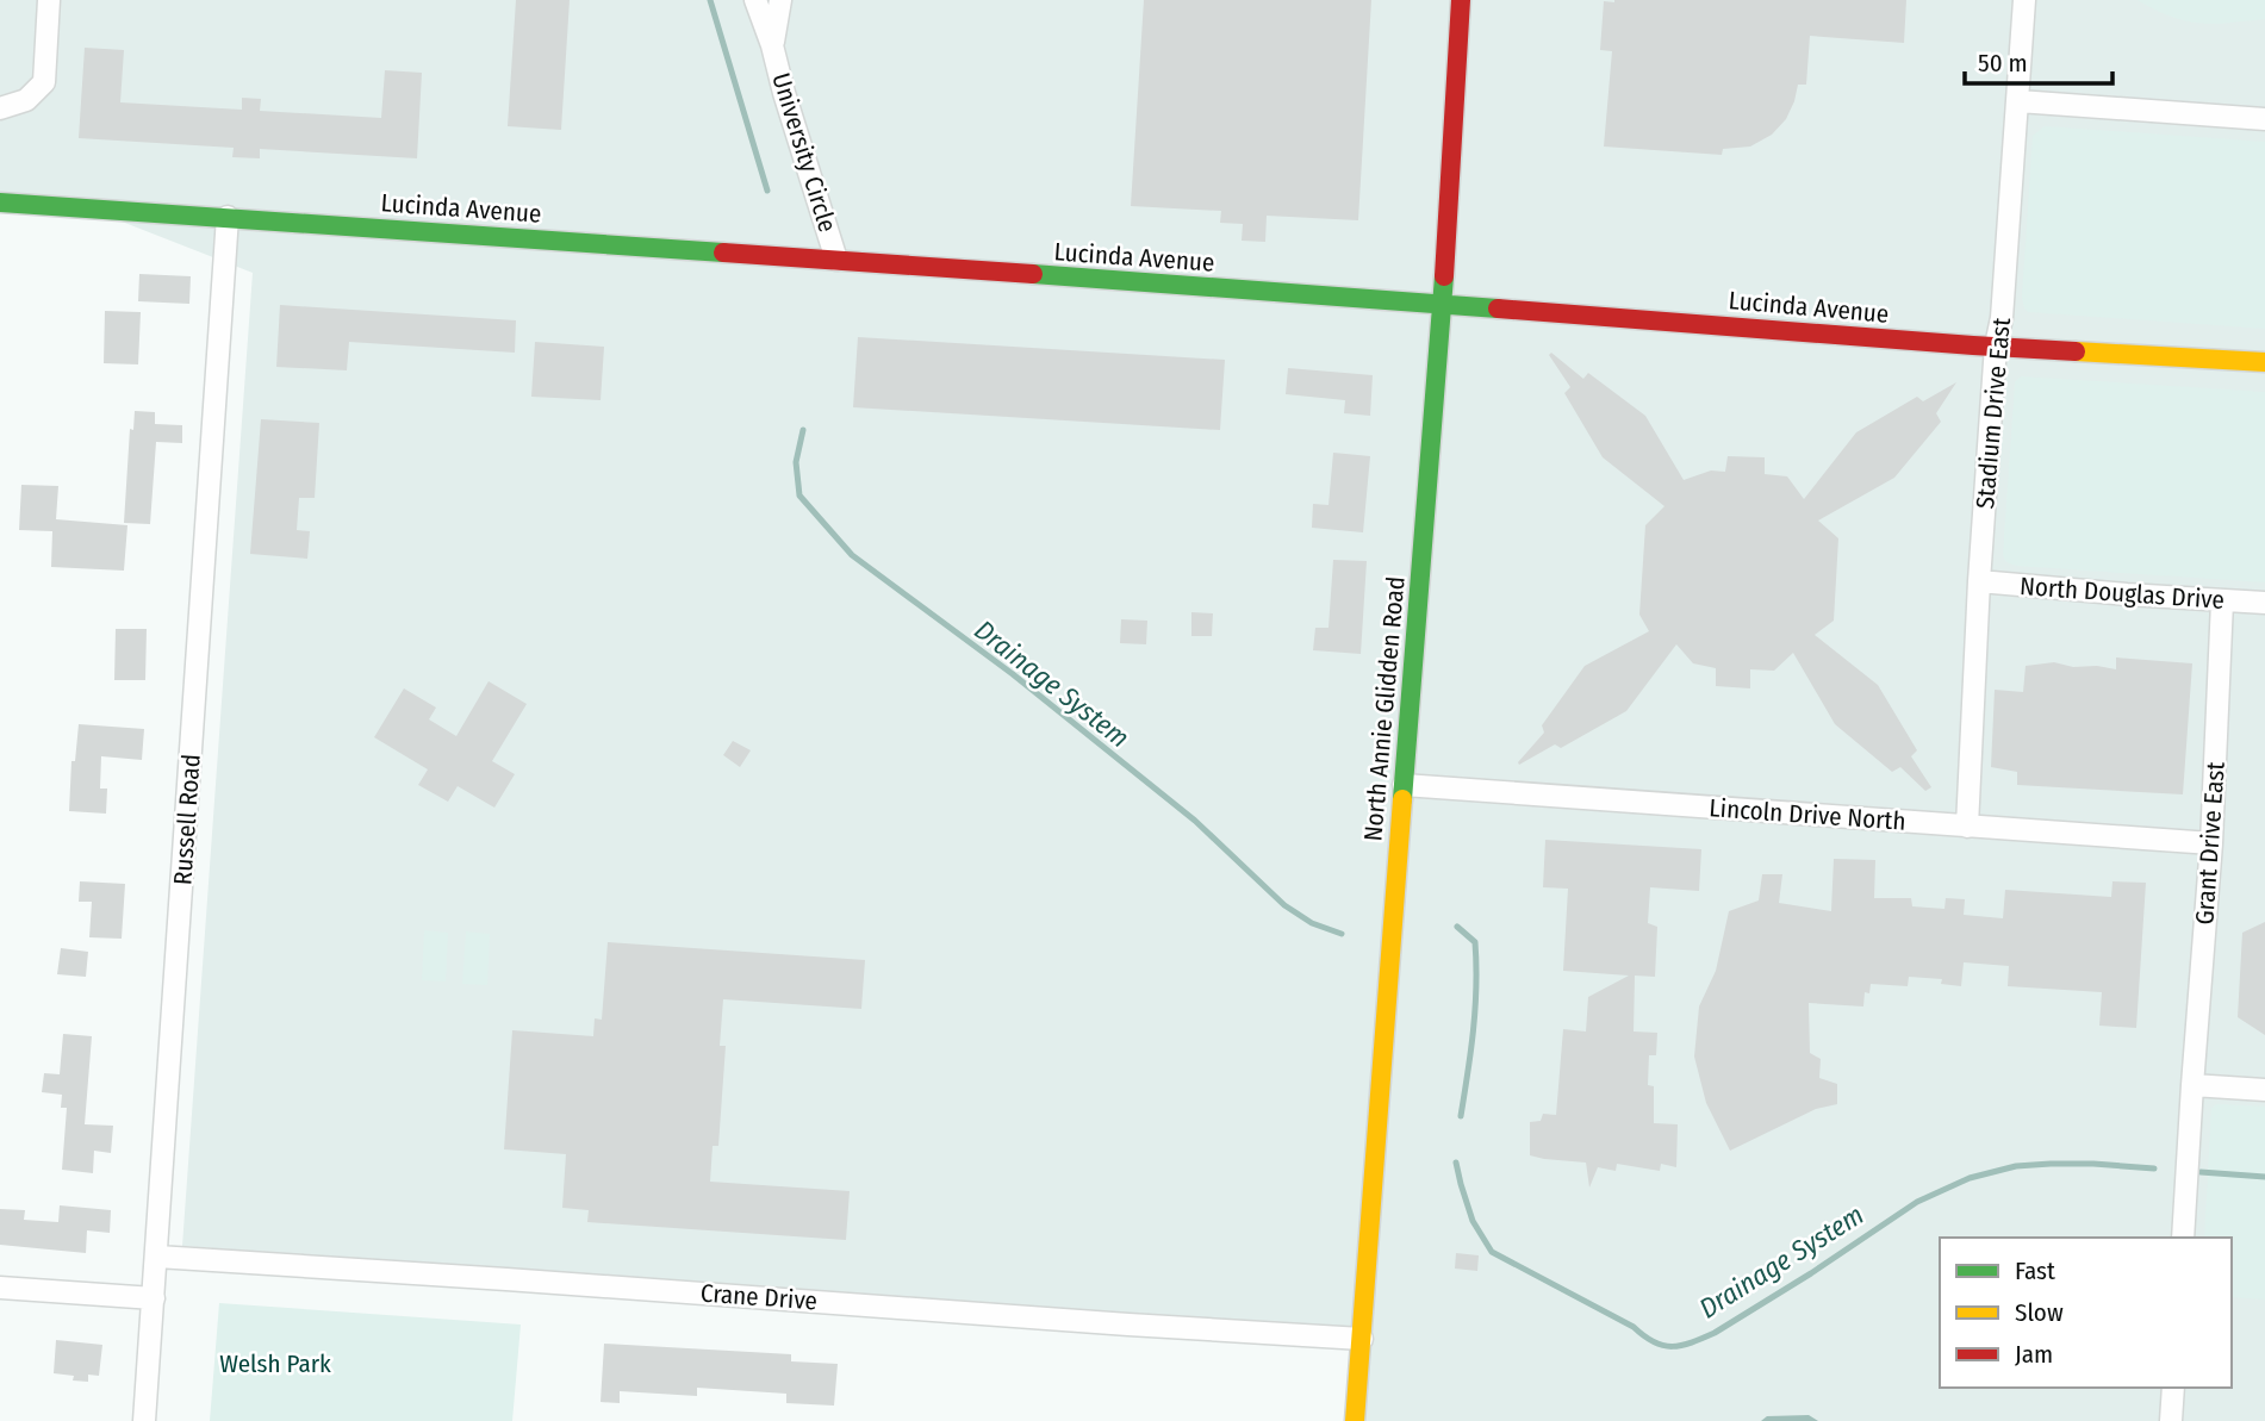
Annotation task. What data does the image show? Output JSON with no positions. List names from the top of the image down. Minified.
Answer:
{"streets":{"street":["University Circle","Lucinda Avenue","Stadium Drive East","North Douglas Drive","North Annie Glidden Road","Lincoln Drive North","Russell Road","Grant Drive East","Crane Drive"]},"crossings":[["University Circle","Lucinda Avenue"],["Lucinda Avenue","Stadium Drive East"],["Lucinda Avenue","North Annie Glidden Road"],["Lucinda Avenue","Russell Road"],["Stadium Drive East","North Douglas Drive"],["Stadium Drive East","Lincoln Drive North"],["North Douglas Drive","Grant Drive East"],["North Annie Glidden Road","Lincoln Drive North"],["North Annie Glidden Road","Crane Drive"],["Lincoln Drive North","Grant Drive East"],["Russell Road","Crane Drive"]],"water":["Drainage System"],"parks":["Welsh Park"],"legend":["Fast","Slow","Jam"],"scale_bar":"50 m"}
